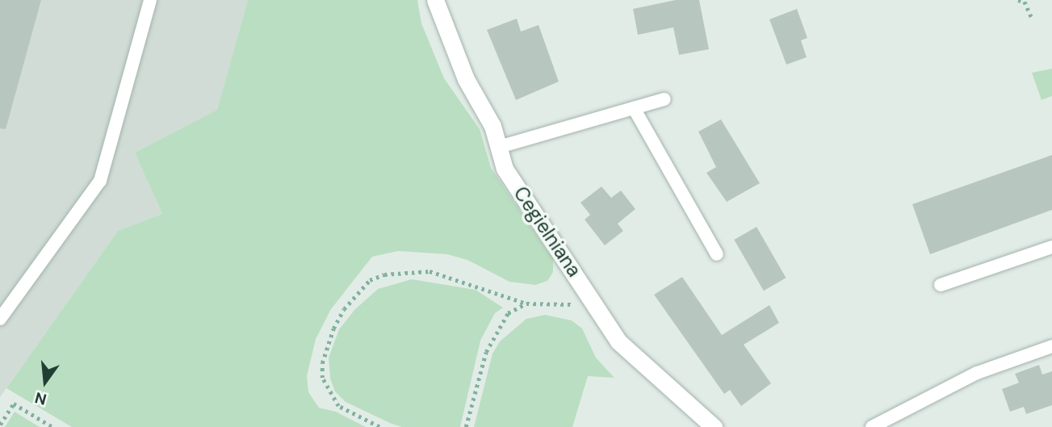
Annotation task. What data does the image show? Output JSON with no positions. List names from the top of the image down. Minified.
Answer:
{"streets":{"street":["Cegielniana"]},"north":"bottom"}
